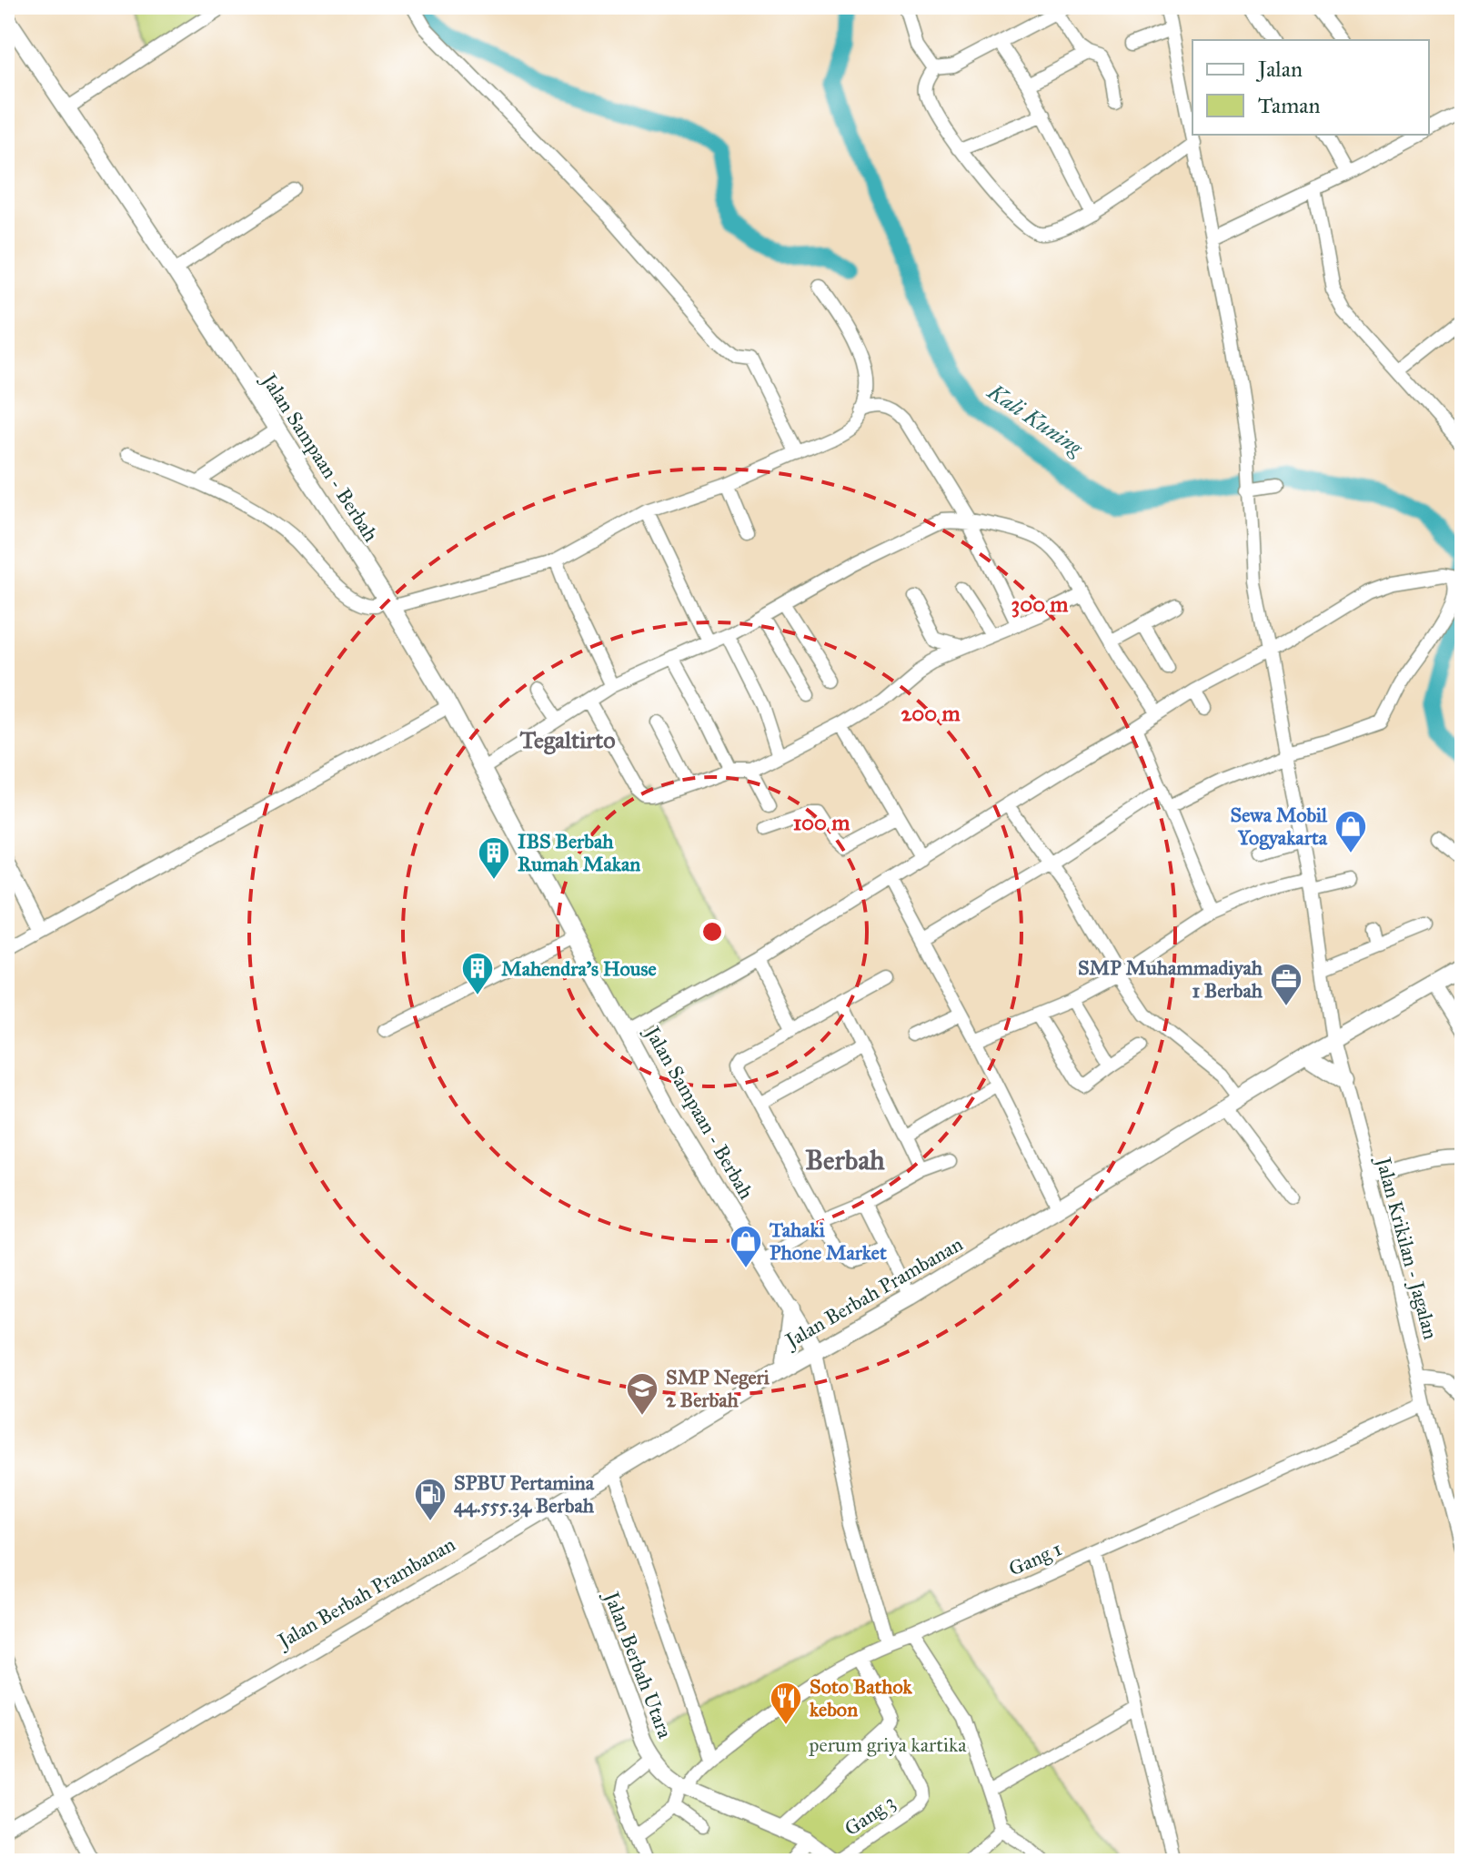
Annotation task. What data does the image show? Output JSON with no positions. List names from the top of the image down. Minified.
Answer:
{"streets":{"main road":["Jalan Sampaan - Berbah","Jalan Berbah Prambanan","Jalan Berbah Utara"],"street":["Jalan Krikilan - Jagalan","Gang 1","Gang 3"]},"crossings":[["Jalan Sampaan - Berbah","Jalan Berbah Prambanan"],["Jalan Krikilan - Jagalan","Jalan Berbah Prambanan"],["Jalan Krikilan - Jagalan","Gang 1"],["Jalan Berbah Prambanan","Jalan Berbah Utara"],["Gang 1","Jalan Berbah Utara"],["Jalan Berbah Utara","Gang 3"]],"districts":["Tegaltirto","Berbah"],"water":["Kali Kuning"],"parks":["perum griya kartika"],"places":{"shop":["Sewa Mobil Yogyakarta","Tahaki Phone Market"],"building":["IBS Berbah Rumah Makan","Mahendra's House"],"office":["SMP Muhammadiyah 1 Berbah"],"school or university":["SMP Negeri 2 Berbah"],"fuel station":["SPBU Pertamina 44.555.34 Berbah"],"restaurant":["Soto Bathok kebon"]},"legend":["Jalan","Taman"],"rings":["300 m","200 m","100 m"]}
